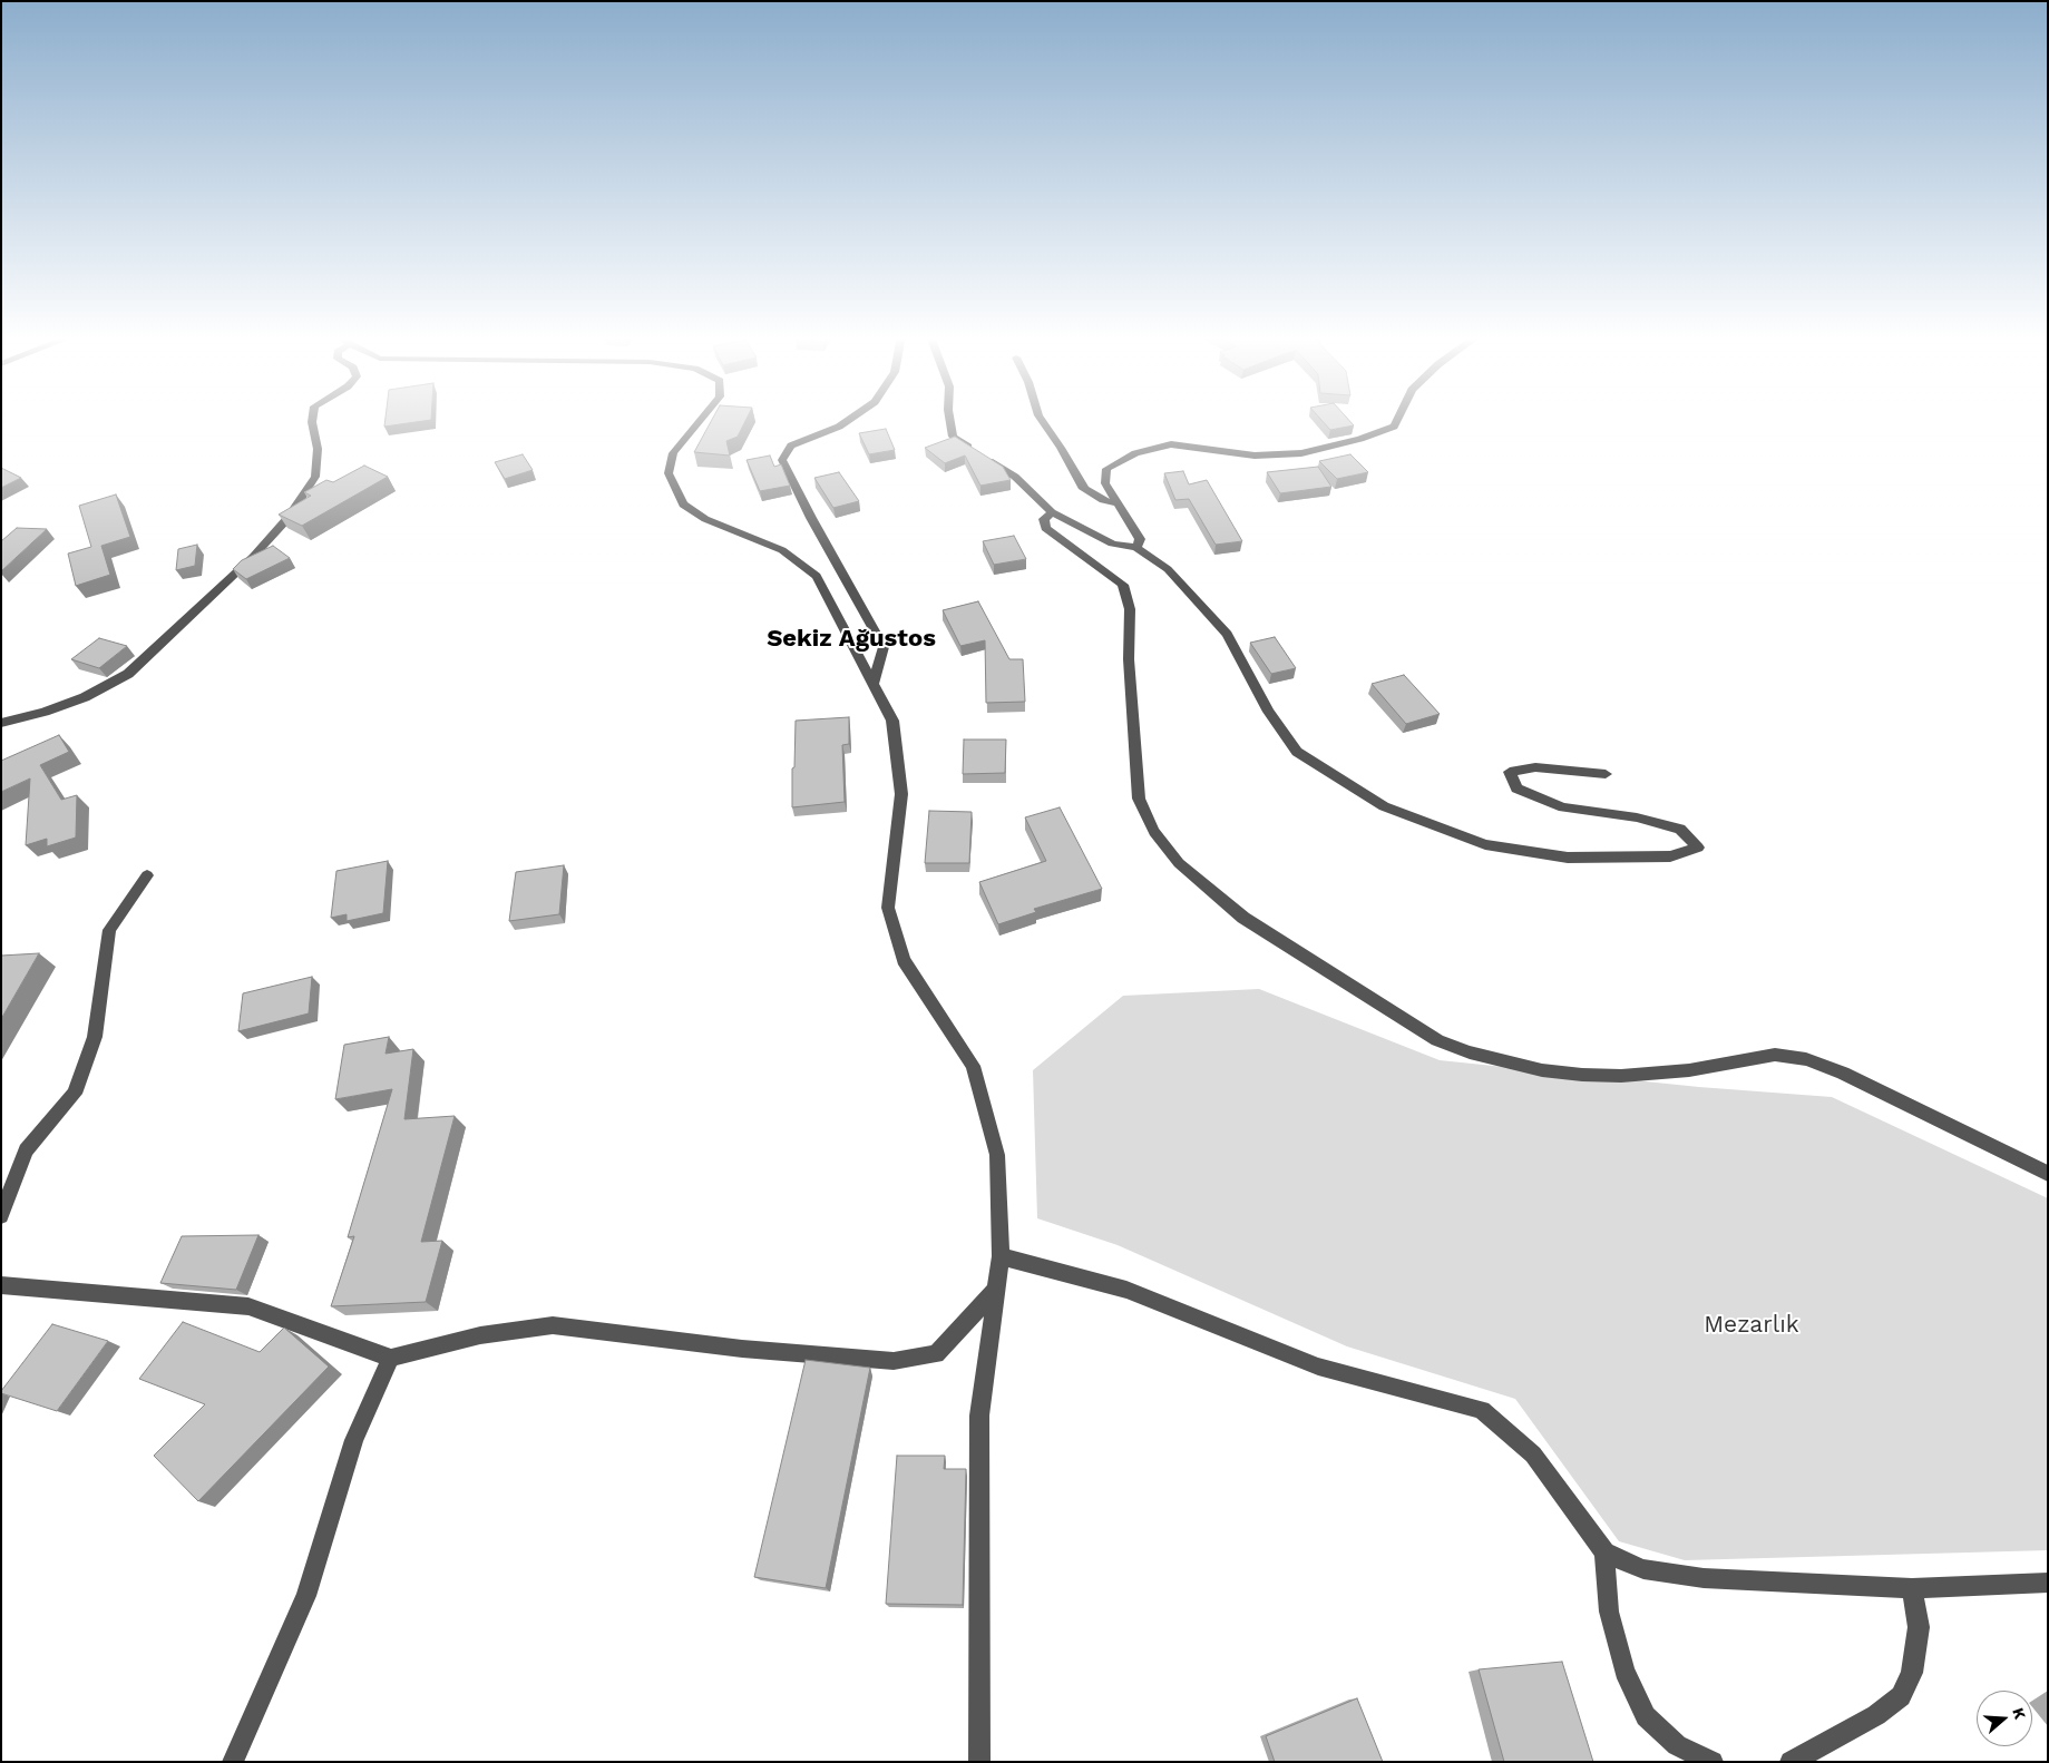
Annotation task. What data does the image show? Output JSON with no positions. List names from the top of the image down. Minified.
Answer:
{"districts":["Sekiz Ağustos"],"parks":["Mezarlık"],"north":"right"}
